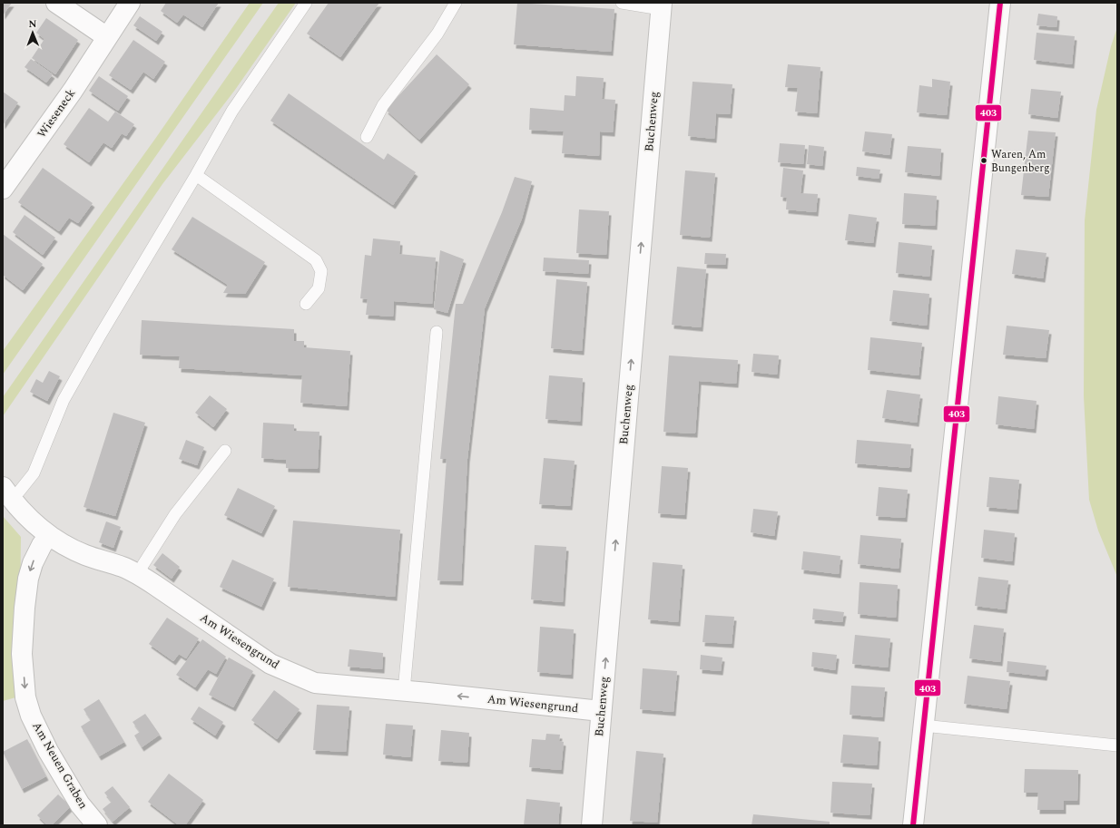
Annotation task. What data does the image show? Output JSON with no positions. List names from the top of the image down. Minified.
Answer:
{"streets":{"street":["Wieseneck","Buchenweg","Am Wiesengrund","Am Neuen Graben"]},"crossings":[["Buchenweg","Am Wiesengrund"],["Am Wiesengrund","Am Neuen Graben"]],"one_way":["Buchenweg","Am Neuen Graben"],"places":["Waren, Am Bungenberg"],"lines":["transit line 403"],"north":"top"}
